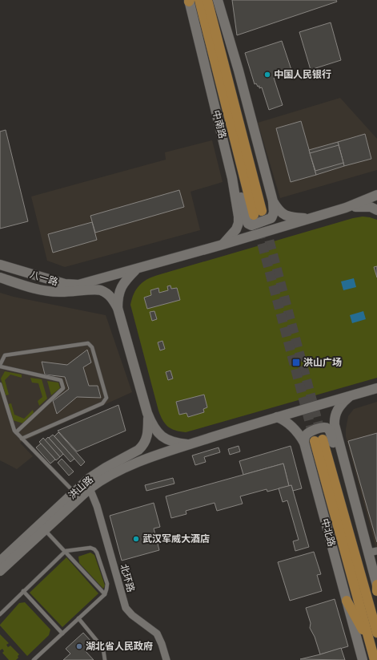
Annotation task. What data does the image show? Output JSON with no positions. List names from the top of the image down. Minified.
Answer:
{"streets":{"main road":["中南路","八一路","洪山路","中北路"],"street":["北环路"]},"crossings":[["中南路","八一路"],["洪山路","中北路"],["洪山路","北环路"]],"places":{"other":["中国人民银行","武汉军威大酒店","湖北省人民政府"],"transit":["洪山广场"]}}
